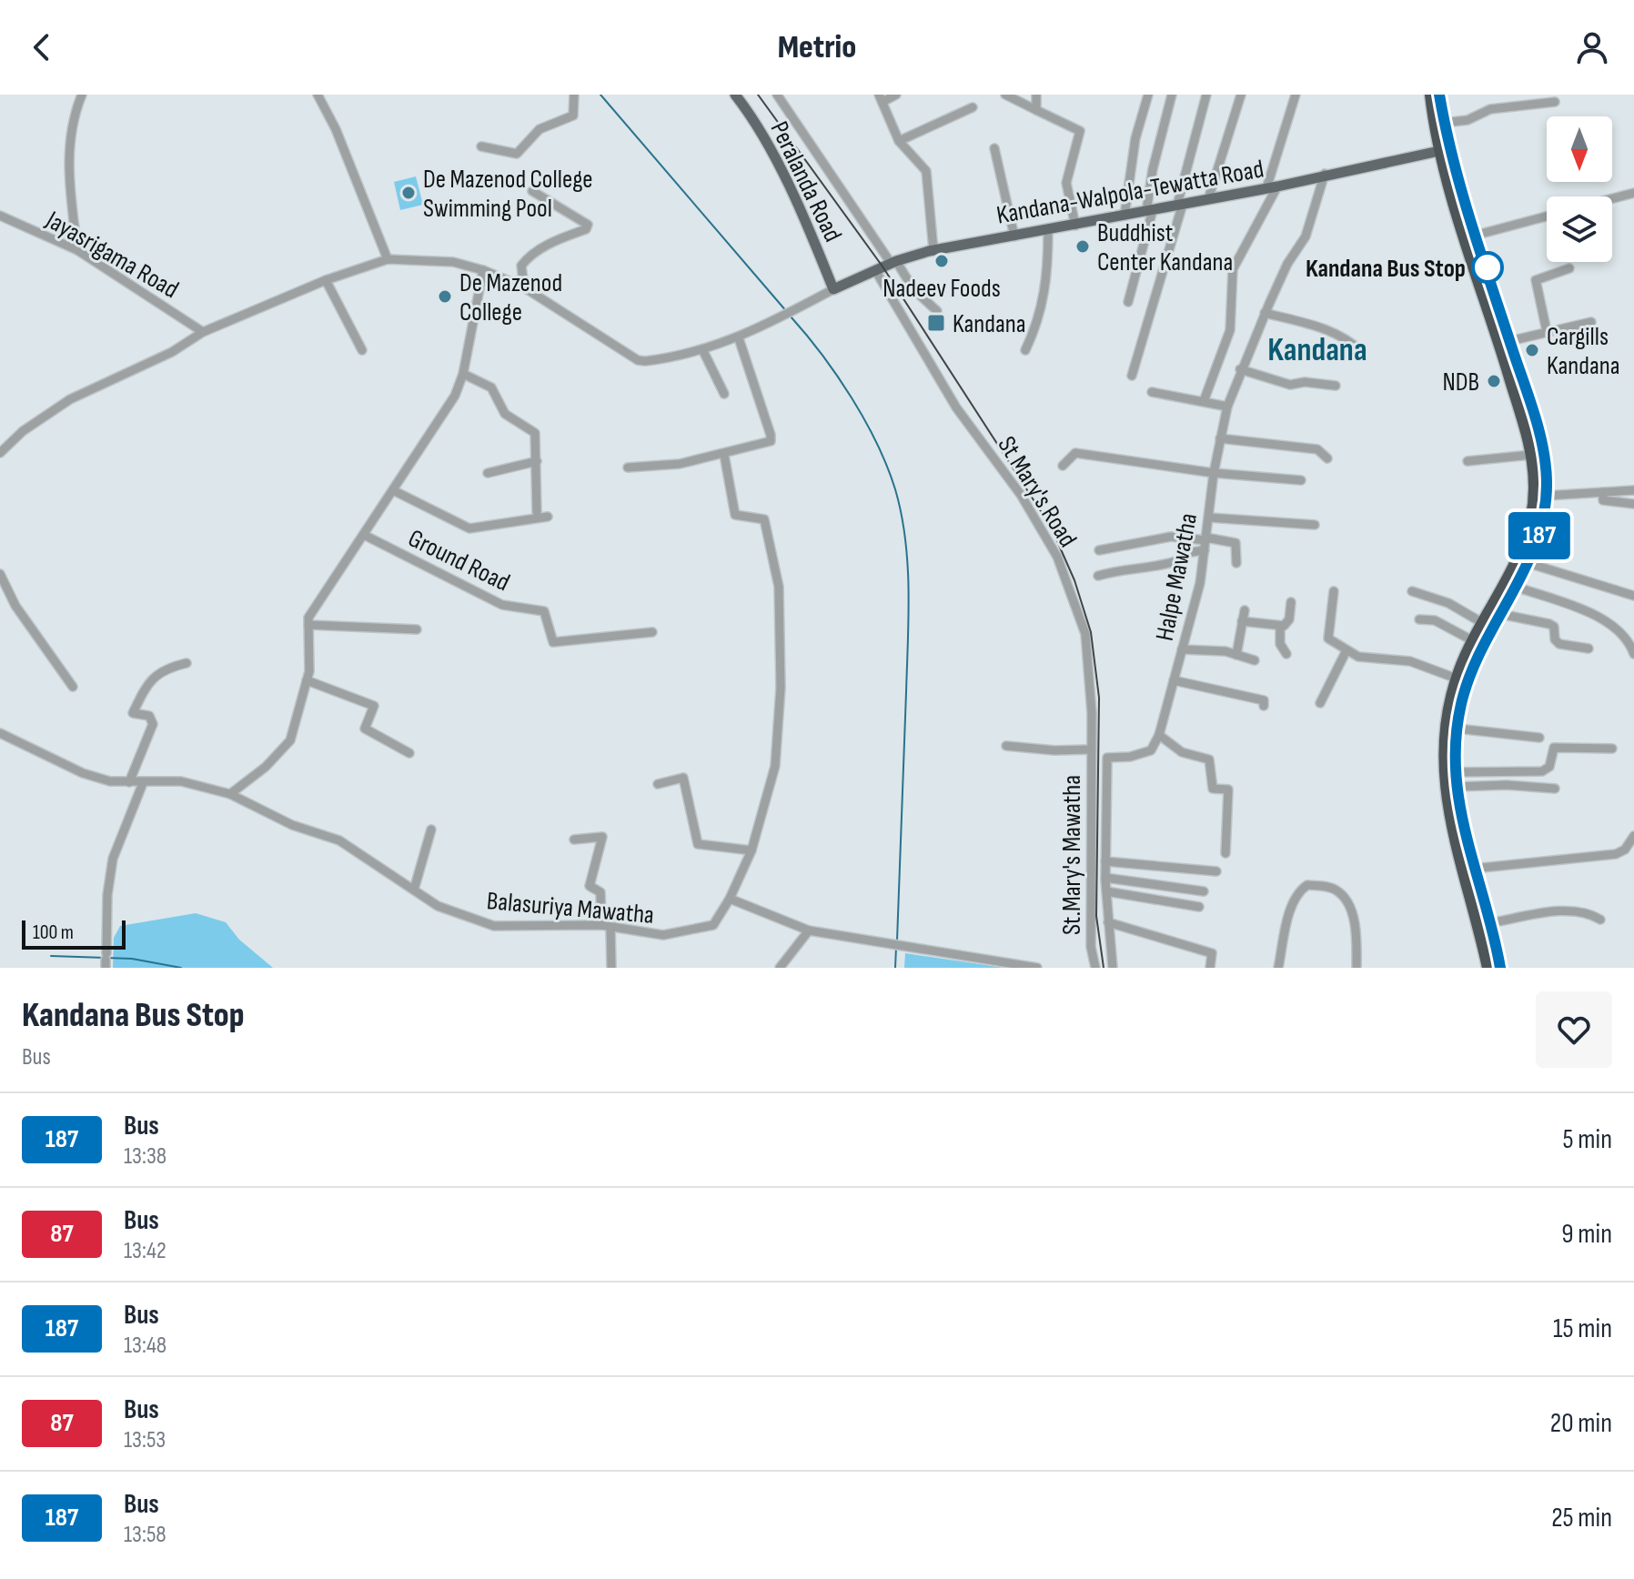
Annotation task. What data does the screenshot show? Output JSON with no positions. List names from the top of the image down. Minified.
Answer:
{"streets":{"main road":["Peralanda Road","Kandana-Walpola-Tewatta Road"],"street":["Jayasrigama Road","St Mary's Road","Ground Road","Halpe Mawatha","St.Mary's Mawatha","Balasuriya Mawatha"]},"crossings":[["Peralanda Road","Kandana-Walpola-Tewatta Road"],["Kandana-Walpola-Tewatta Road","St Mary's Road"],["Kandana-Walpola-Tewatta Road","Halpe Mawatha"],["St Mary's Road","St.Mary's Mawatha"]],"districts":["Kandana"],"places":{"other":["De Mazenod College Swimming Pool","Buddhist Center Kandana","Nadeev Foods","Kandana Bus Stop","De Mazenod College","Cargills Kandana","NDB"],"transit":["Kandana"]},"lines":["bus line 187"],"scale_bar":"100 m","north":"bottom","page":{"header":"Metrio","on_map":"187","scale":"100 m","heading":["Kandana Bus Stop","Bus"],"list":[{"mark":"187","name":"Bus","note":"13:38","value":"5 min"},{"mark":"87","name":"Bus","note":"13:42","value":"9 min"},{"mark":"187","name":"Bus","note":"13:48","value":"15 min"},{"mark":"87","name":"Bus","note":"13:53","value":"20 min"},{"mark":"187","name":"Bus","note":"13:58","value":"25 min"}]}}
